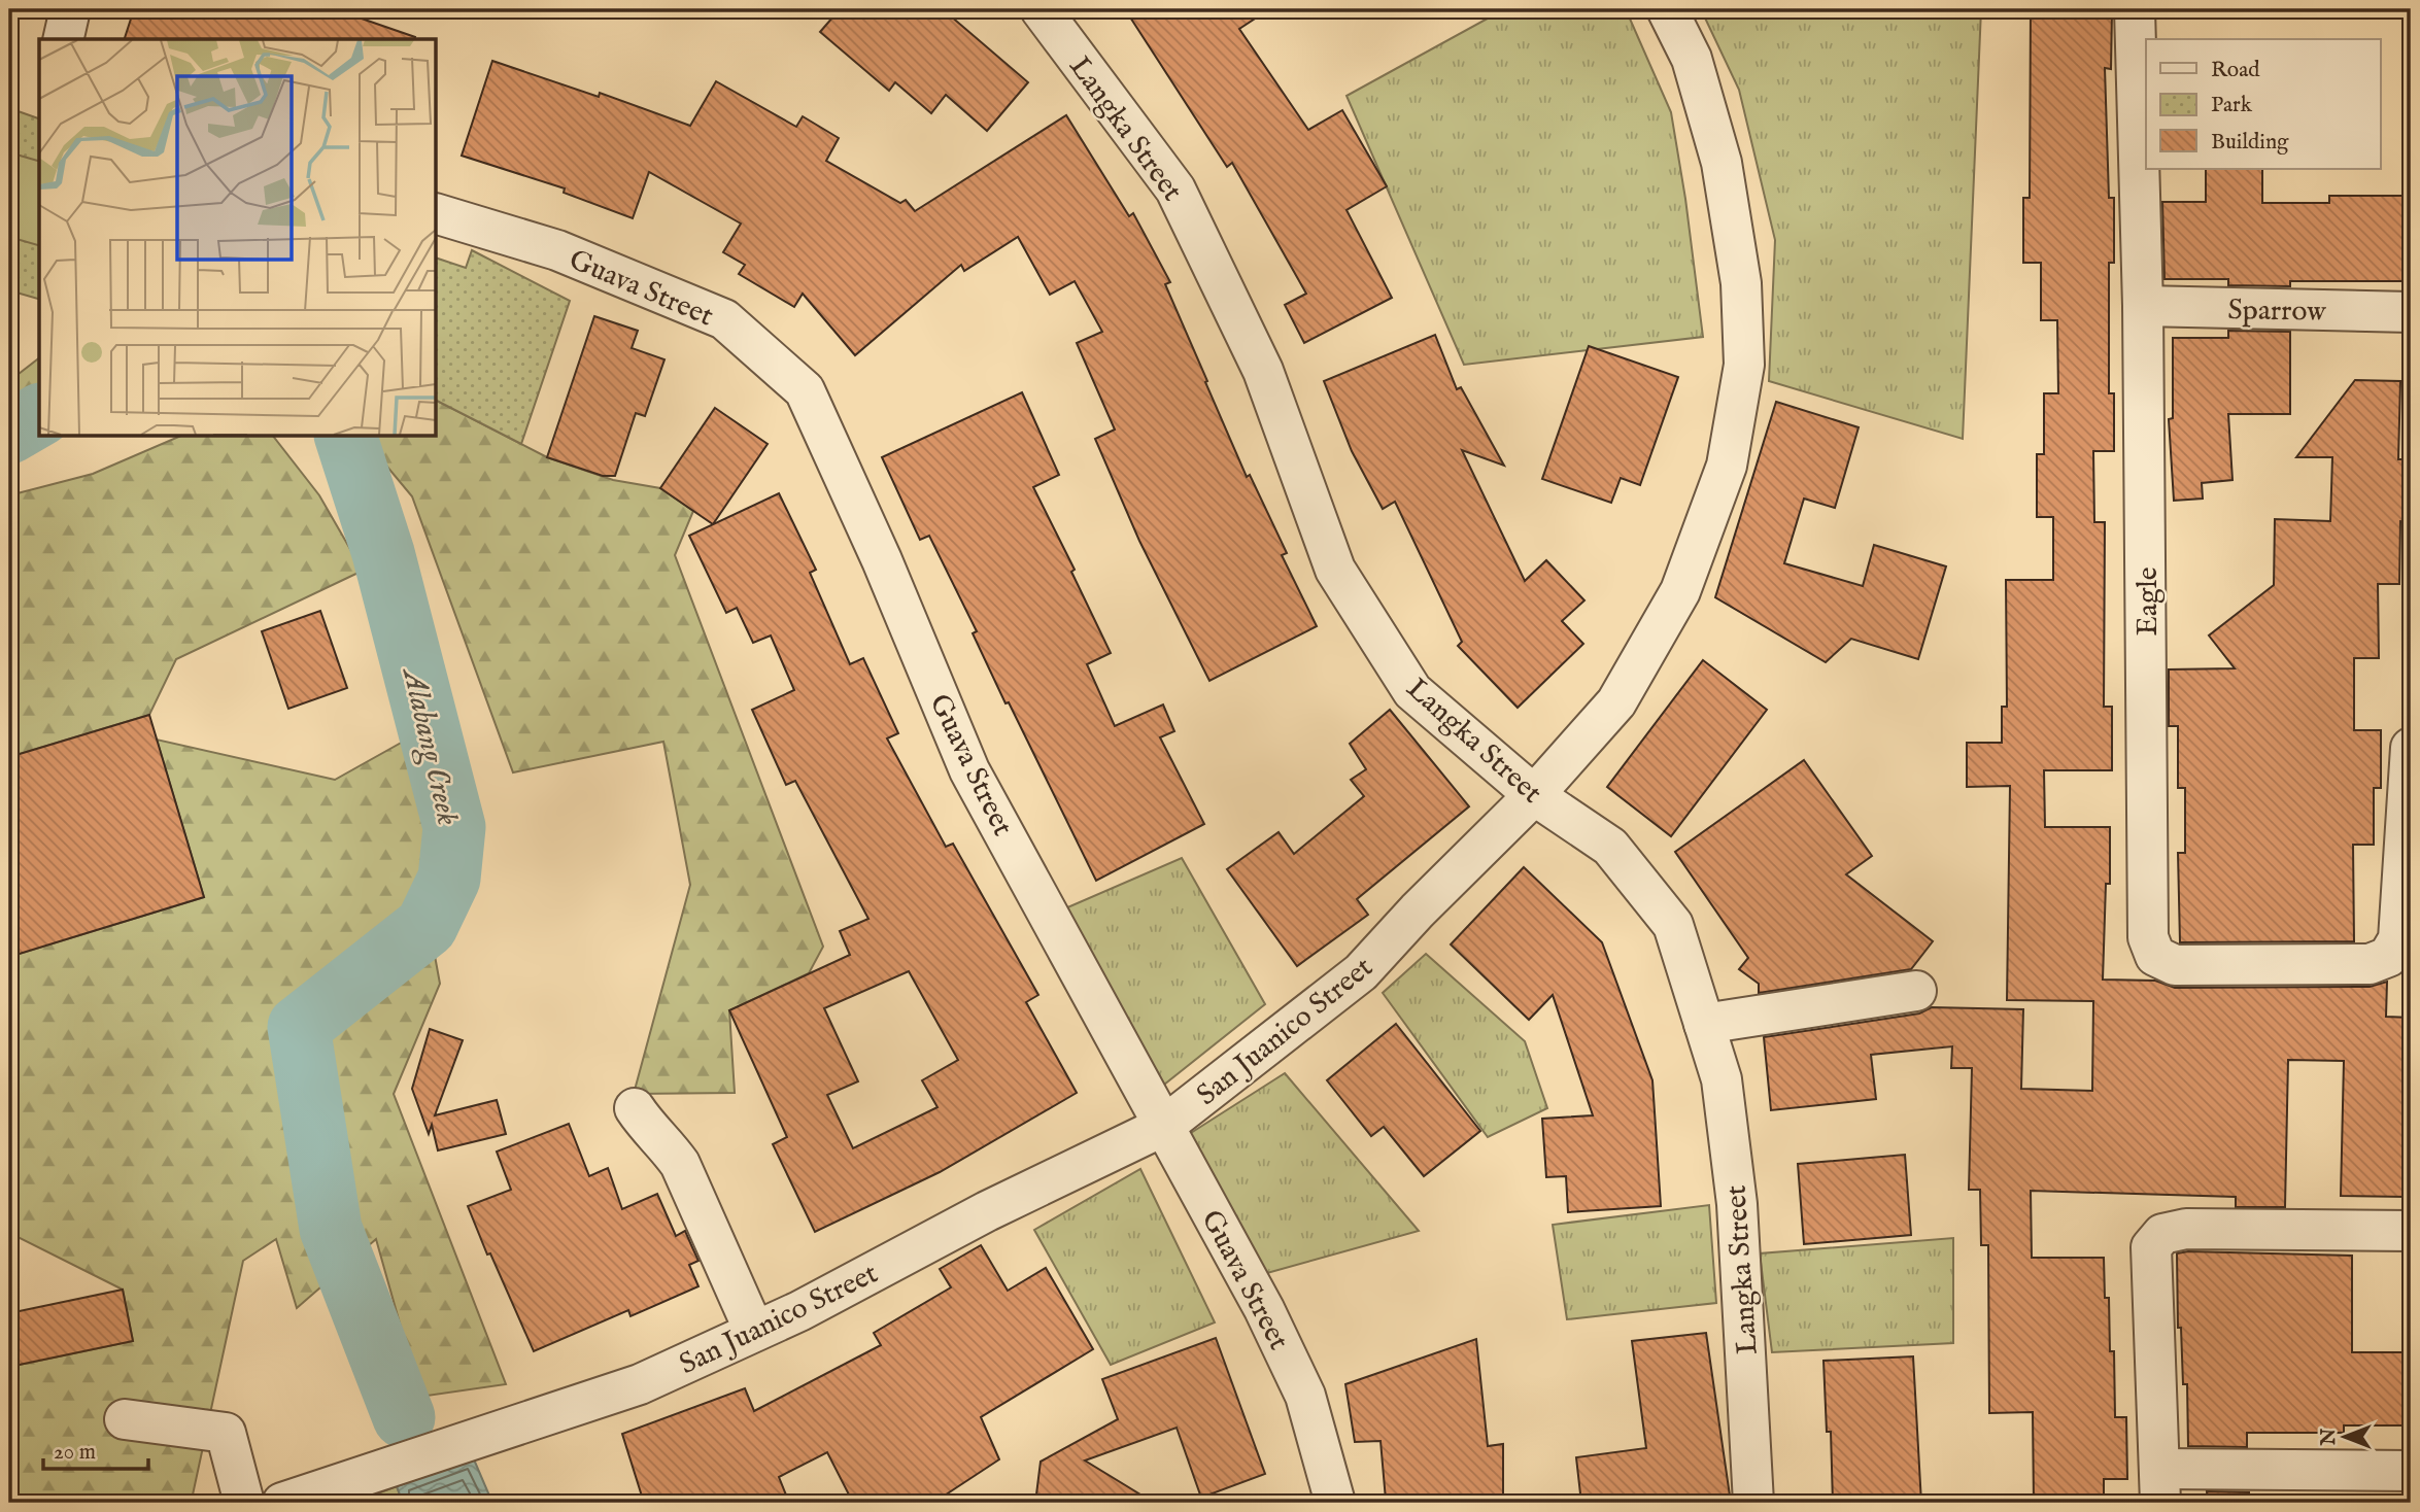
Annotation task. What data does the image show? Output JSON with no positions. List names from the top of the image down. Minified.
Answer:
{"streets":{"street":["Langka Street","Guava Street","Sparrow","Eagle","San Juanico Street"]},"crossings":[["Langka Street","San Juanico Street"],["Guava Street","San Juanico Street"],["Sparrow","Eagle"]],"water":["Alabang Creek"],"legend":["Road","Park","Building"],"scale_bar":"20 m","north":"left"}
